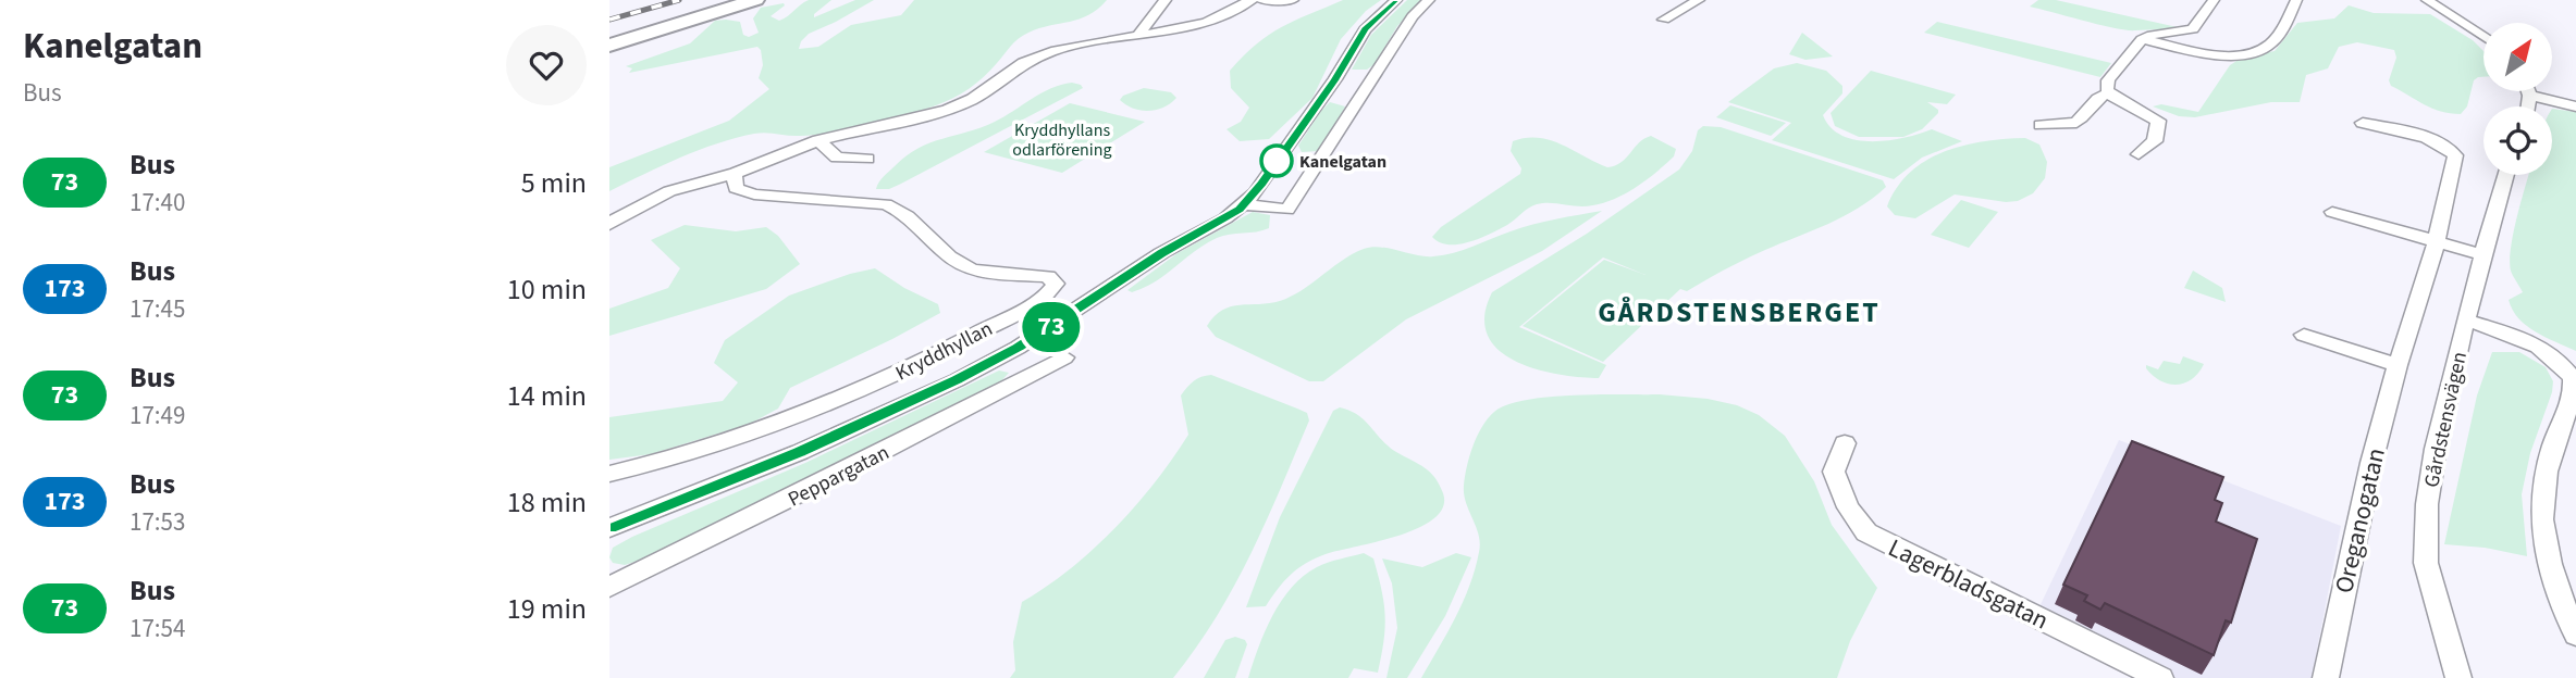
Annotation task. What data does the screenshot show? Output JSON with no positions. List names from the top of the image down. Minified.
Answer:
{"streets":{"street":["Kryddhyllan","Gårdstensvägen","Peppargatan","Oreganogatan","Lagerbladsgatan"]},"districts":["GÅRDSTENSBERGET"],"parks":["Kryddhyllans odlarförening"],"places":["Kanelgatan"],"lines":["bus line 73"],"north":"top right","page":{"heading":["Kanelgatan","Bus"],"on_map":"73","list":[{"mark":"73","name":"Bus","note":"17:40","value":"5 min"},{"mark":"173","name":"Bus","note":"17:45","value":"10 min"},{"mark":"73","name":"Bus","note":"17:49","value":"14 min"},{"mark":"173","name":"Bus","note":"17:53","value":"18 min"},{"mark":"73","name":"Bus","note":"17:54","value":"19 min"}]}}
